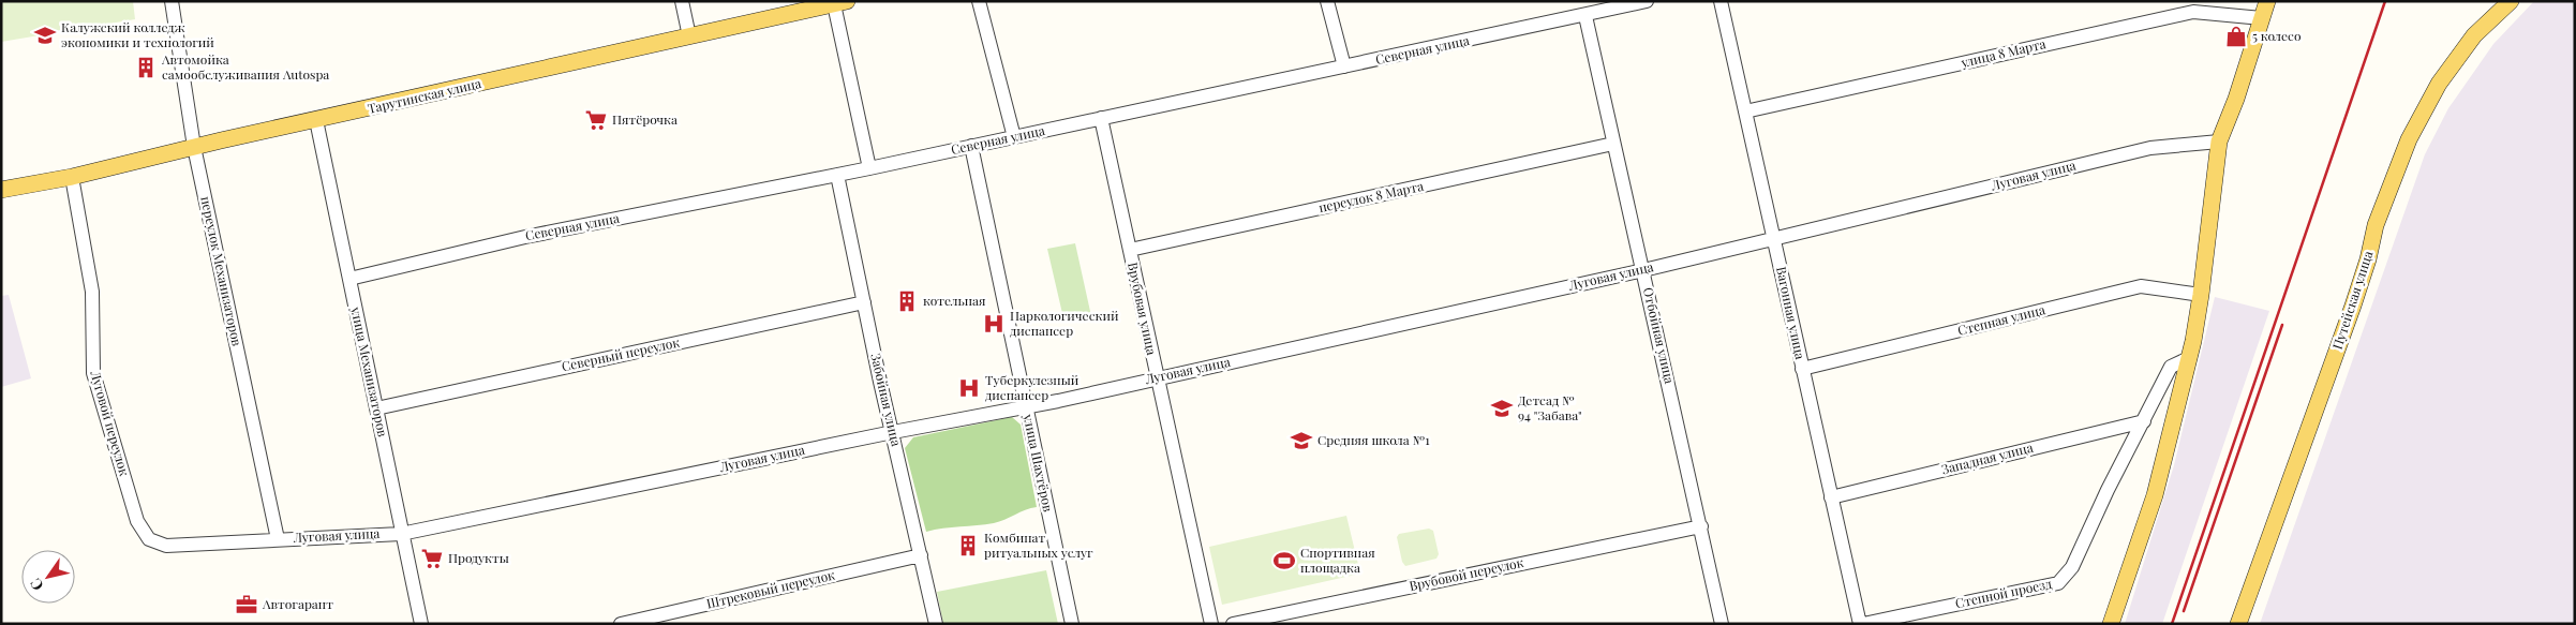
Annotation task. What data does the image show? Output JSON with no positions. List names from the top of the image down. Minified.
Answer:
{"streets":{"main road":["Тарутинская улица","Путейская улица"],"street":["Северная улица","улица 8 Марта","Луговая улица","переулок 8 Марта","переулок Механизаторов","Врубовая улица","Вагонная улица","Степная улица","Отбойная улица","Северный переулок","улица Механизаторов","Забойная улица","Луговой переулок","Западная улица","улица Шахтёров","Врубовой переулок","Штрековый переулок","Степной проезд"]},"crossings":[["Северная улица","Врубовая улица"],["Северная улица","Отбойная улица"],["Северная улица","улица Механизаторов"],["Северная улица","Забойная улица"],["Северная улица","улица Шахтёров"],["улица 8 Марта","Вагонная улица"],["Тарутинская улица","переулок Механизаторов"],["Тарутинская улица","улица Механизаторов"],["Тарутинская улица","Луговой переулок"],["Луговая улица","переулок Механизаторов"],["Луговая улица","Врубовая улица"],["Луговая улица","Вагонная улица"],["Луговая улица","Отбойная улица"],["Луговая улица","улица Механизаторов"],["Луговая улица","Забойная улица"],["Луговая улица","Луговой переулок"],["Луговая улица","улица Шахтёров"],["переулок 8 Марта","Врубовая улица"],["переулок 8 Марта","Отбойная улица"],["Вагонная улица","Степная улица"],["Вагонная улица","Западная улица"],["Вагонная улица","Степной проезд"],["Отбойная улица","Врубовой переулок"],["Северный переулок","улица Механизаторов"],["Северный переулок","Забойная улица"],["Забойная улица","Штрековый переулок"],["Западная улица","Степной проезд"]],"places":{"school or university":["Калужский колледж экономики и технологий","Детсад № 94 \"Забава\"","Средняя школа №1"],"shop":["5 колесо"],"building":["Автомойка самообслуживания Autospa","котельная","Комбинат ритуальных услуг"],"supermarket":["Пятёрочка","Продукты"],"hospital":["Наркологический диспансер","Туберкулезный диспансер"],"sports":["Спортивная площадка"],"office":["Автогарант"]},"north":"bottom left"}
